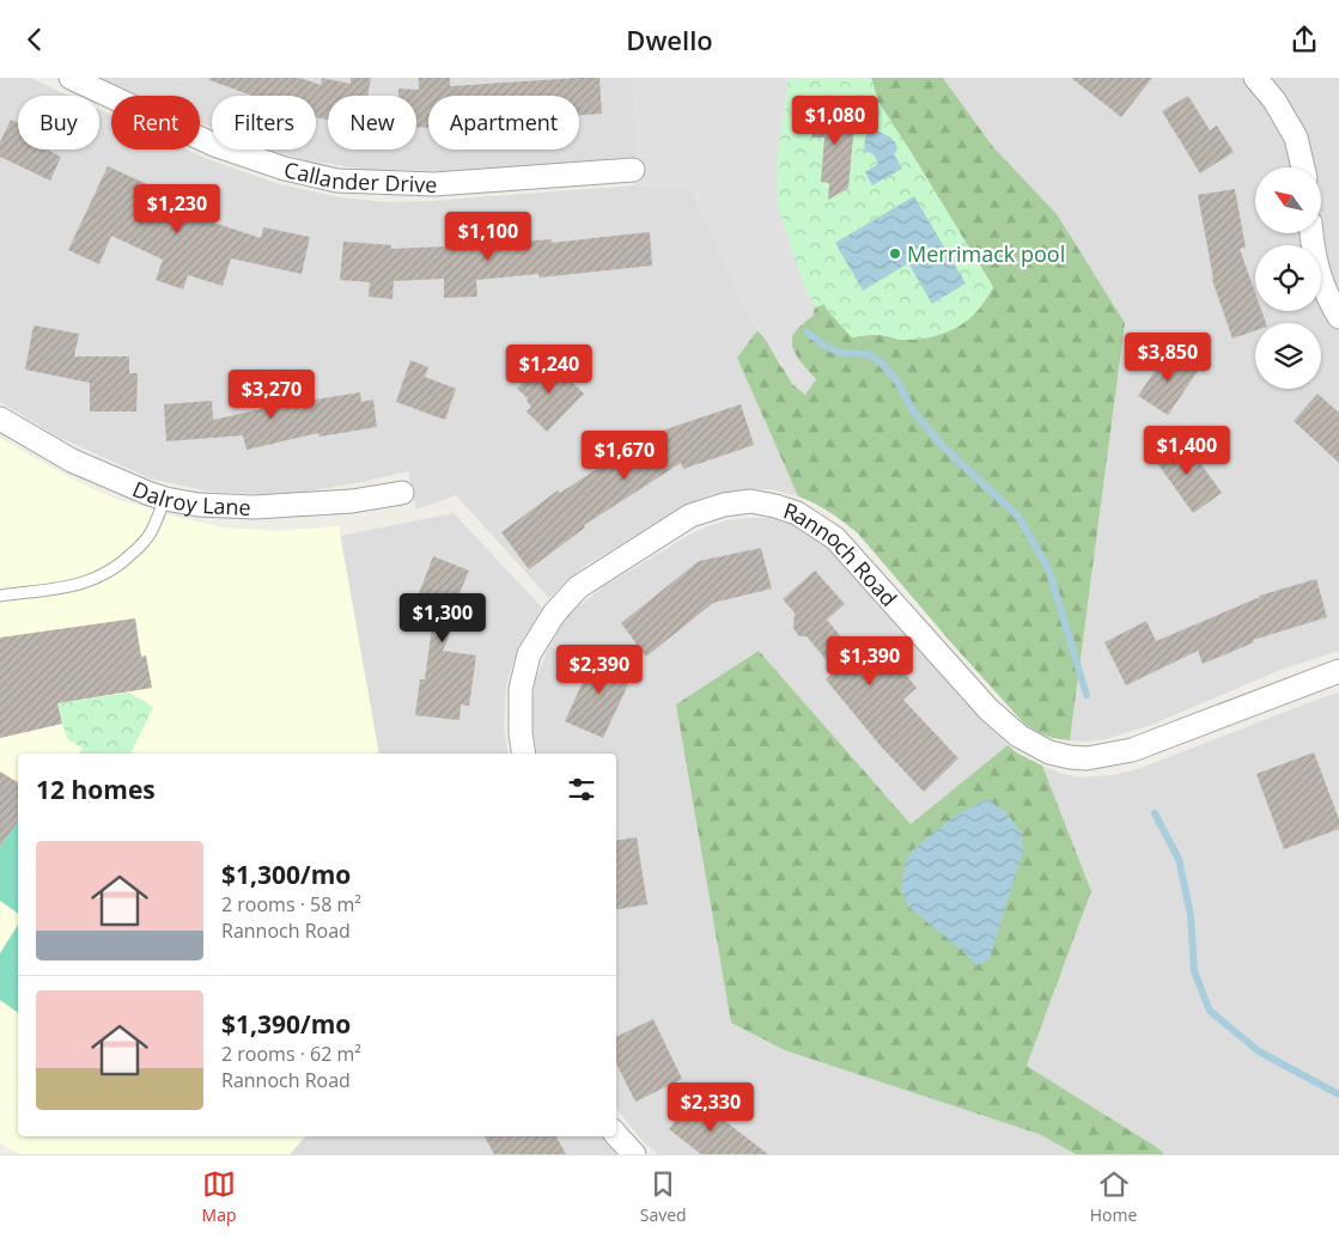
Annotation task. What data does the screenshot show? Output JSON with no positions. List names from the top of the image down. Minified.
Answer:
{"streets":{"street":["Callander Drive","Dalroy Lane","Rannoch Road"]},"places":["Merrimack pool"],"north":"top left","page":{"header":"Dwello","price":["$1,080","$1,230","$1,100","$3,850","$1,240","$3,270","$1,400","$1,670","$1,300","$1,390","$2,390","$2,330"],"chip":["Buy","Rent","Filters","New","Apartment"],"heading":"12 homes","list":[{"name":"$1,300/mo","note":"2 rooms · 58 m² · Rannoch Road"},{"name":"$1,390/mo","note":"2 rooms · 62 m² · Rannoch Road"}],"tabs":["Map","Saved","Home"]}}
